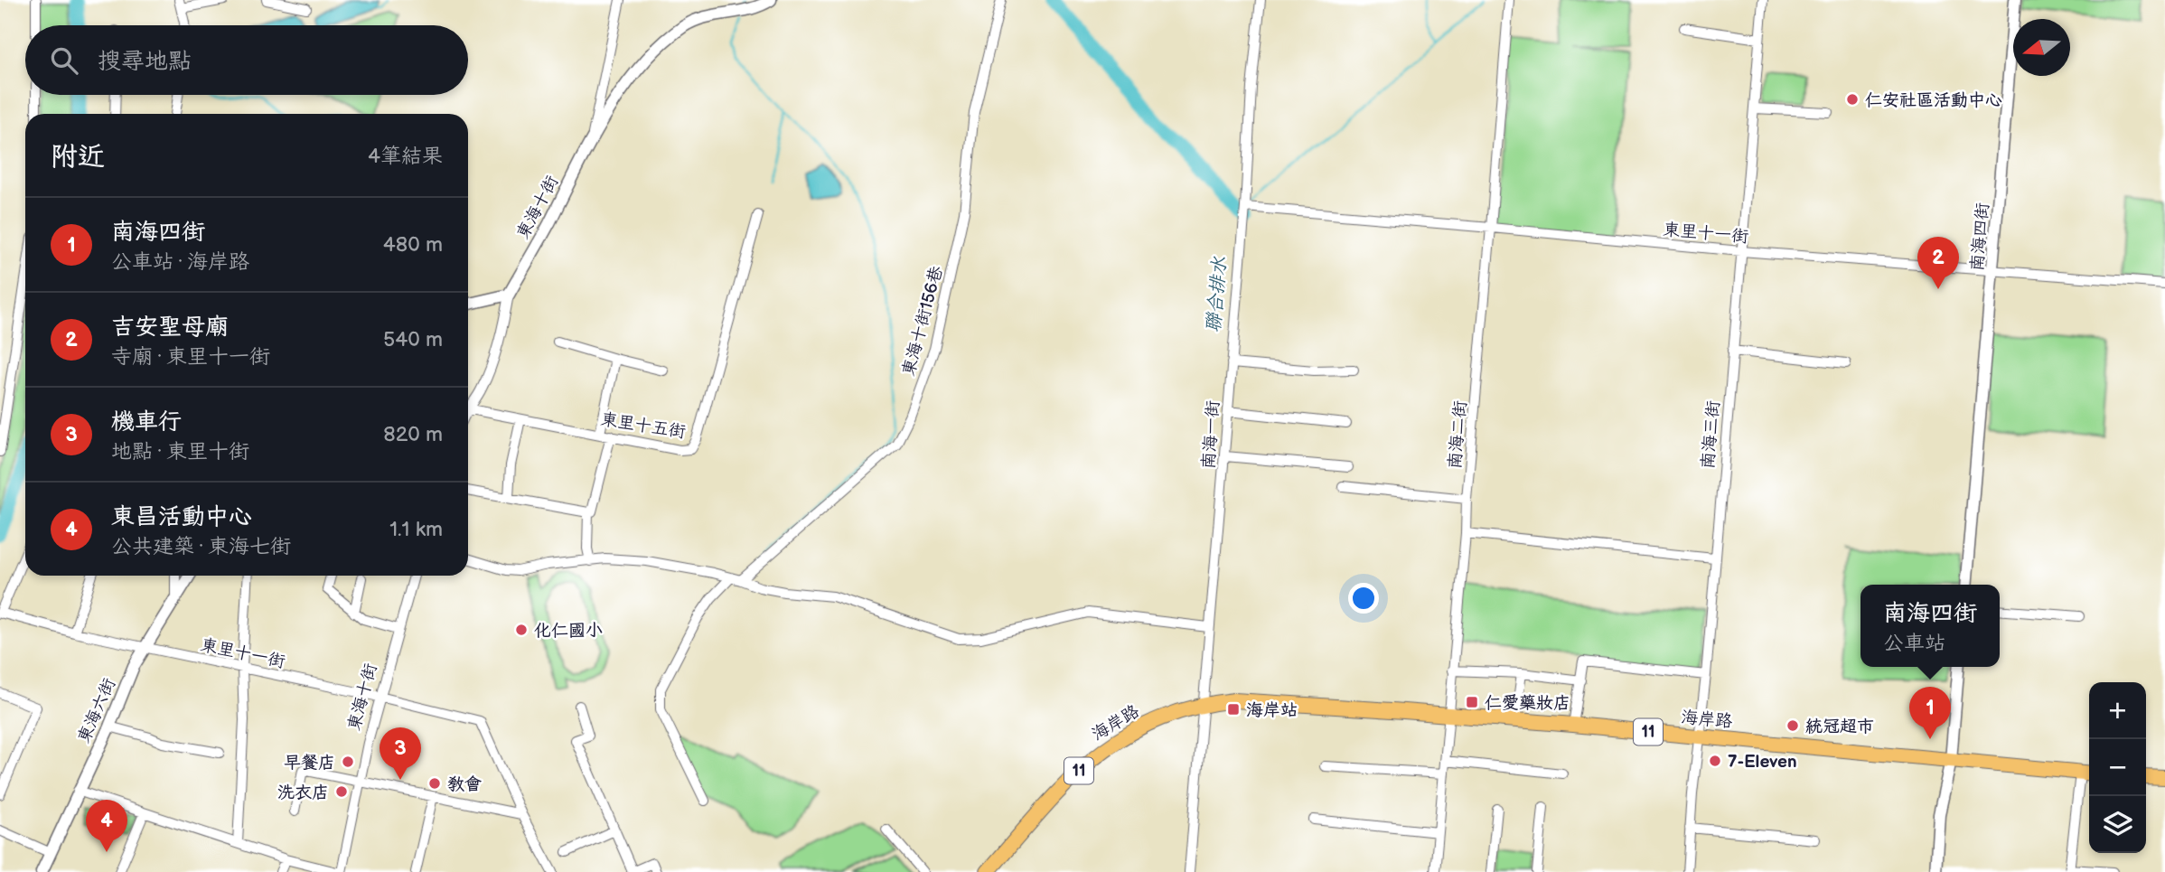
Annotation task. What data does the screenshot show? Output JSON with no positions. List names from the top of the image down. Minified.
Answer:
{"streets":{"main road":["海岸路","11"],"street":["東海十街","東里十一街","南海四街","東海十街156巷","東里十五街","南海一街","南海二街","南海三街","東海六街"]},"crossings":[["東海十街","東里十一街"],["東里十一街","南海四街"],["東里十一街","南海一街"],["東里十一街","南海二街"],["東里十一街","南海三街"],["東里十一街","東海六街"],["南海一街","海岸路"],["南海二街","海岸路"],["南海三街","海岸路"]],"water":["聯合排水"],"places":{"other":["仁安社區活動中心","化仁國小","統冠超市","7-Eleven","早餐店","教會","洗衣店"],"transit":["仁愛藥妝店","海岸站"]},"north":"left","page":{"search":"搜尋地點","heading":["附近","4筆結果"],"list":[{"mark":"1","name":"南海四街","note":"公車站 · 海岸路","value":"480 m"},{"mark":"2","name":"吉安聖母廟","note":"寺廟 · 東里十一街","value":"540 m"},{"mark":"3","name":"機車行","note":"地點 · 東里十街","value":"820 m"},{"mark":"4","name":"東昌活動中心","note":"公共建築 · 東海七街","value":"1.1 km"}],"pins":["2","1","3","4"],"popup":["南海四街","公車站"],"map_buttons":["+","−"]}}
